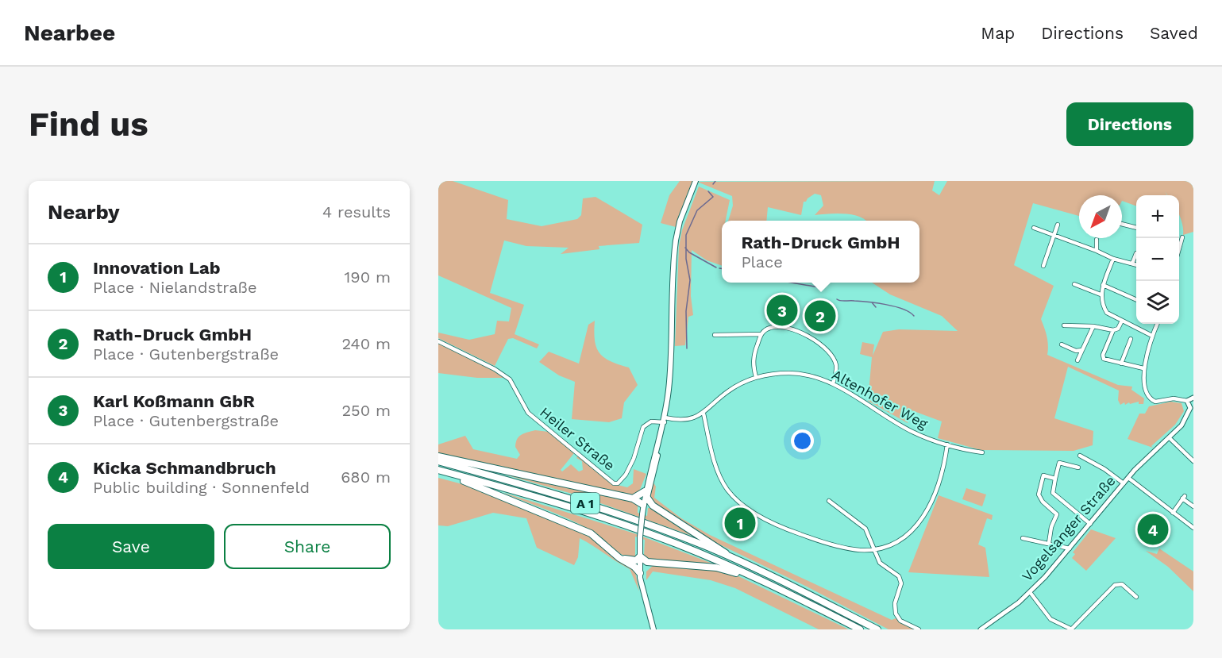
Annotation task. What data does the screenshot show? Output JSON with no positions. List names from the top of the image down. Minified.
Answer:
{"streets":{"highway":["A 1"],"street":["Altenhofer Weg","Heiler Straße","Vogelsanger Straße"]},"crossings":[["Altenhofer Weg","Heiler Straße"]],"north":"bottom left","page":{"header":"Nearbee","nav":["Map","Directions","Saved"],"buttons":["Directions",["Save","Share"]],"title":"Find us","heading":["Nearby","4 results"],"map_buttons":["+","−"],"popup":["Rath-Druck GmbH","Place"],"list":[{"mark":"1","name":"Innovation Lab","note":"Place · Nielandstraße","value":"190 m"},{"mark":"2","name":"Rath-Druck GmbH","note":"Place · Gutenbergstraße","value":"240 m"},{"mark":"3","name":"Karl Koßmann GbR","note":"Place · Gutenbergstraße","value":"250 m"},{"mark":"4","name":"Kicka Schmandbruch","note":"Public building · Sonnenfeld","value":"680 m"}],"pins":["3","2","1","4"]}}
